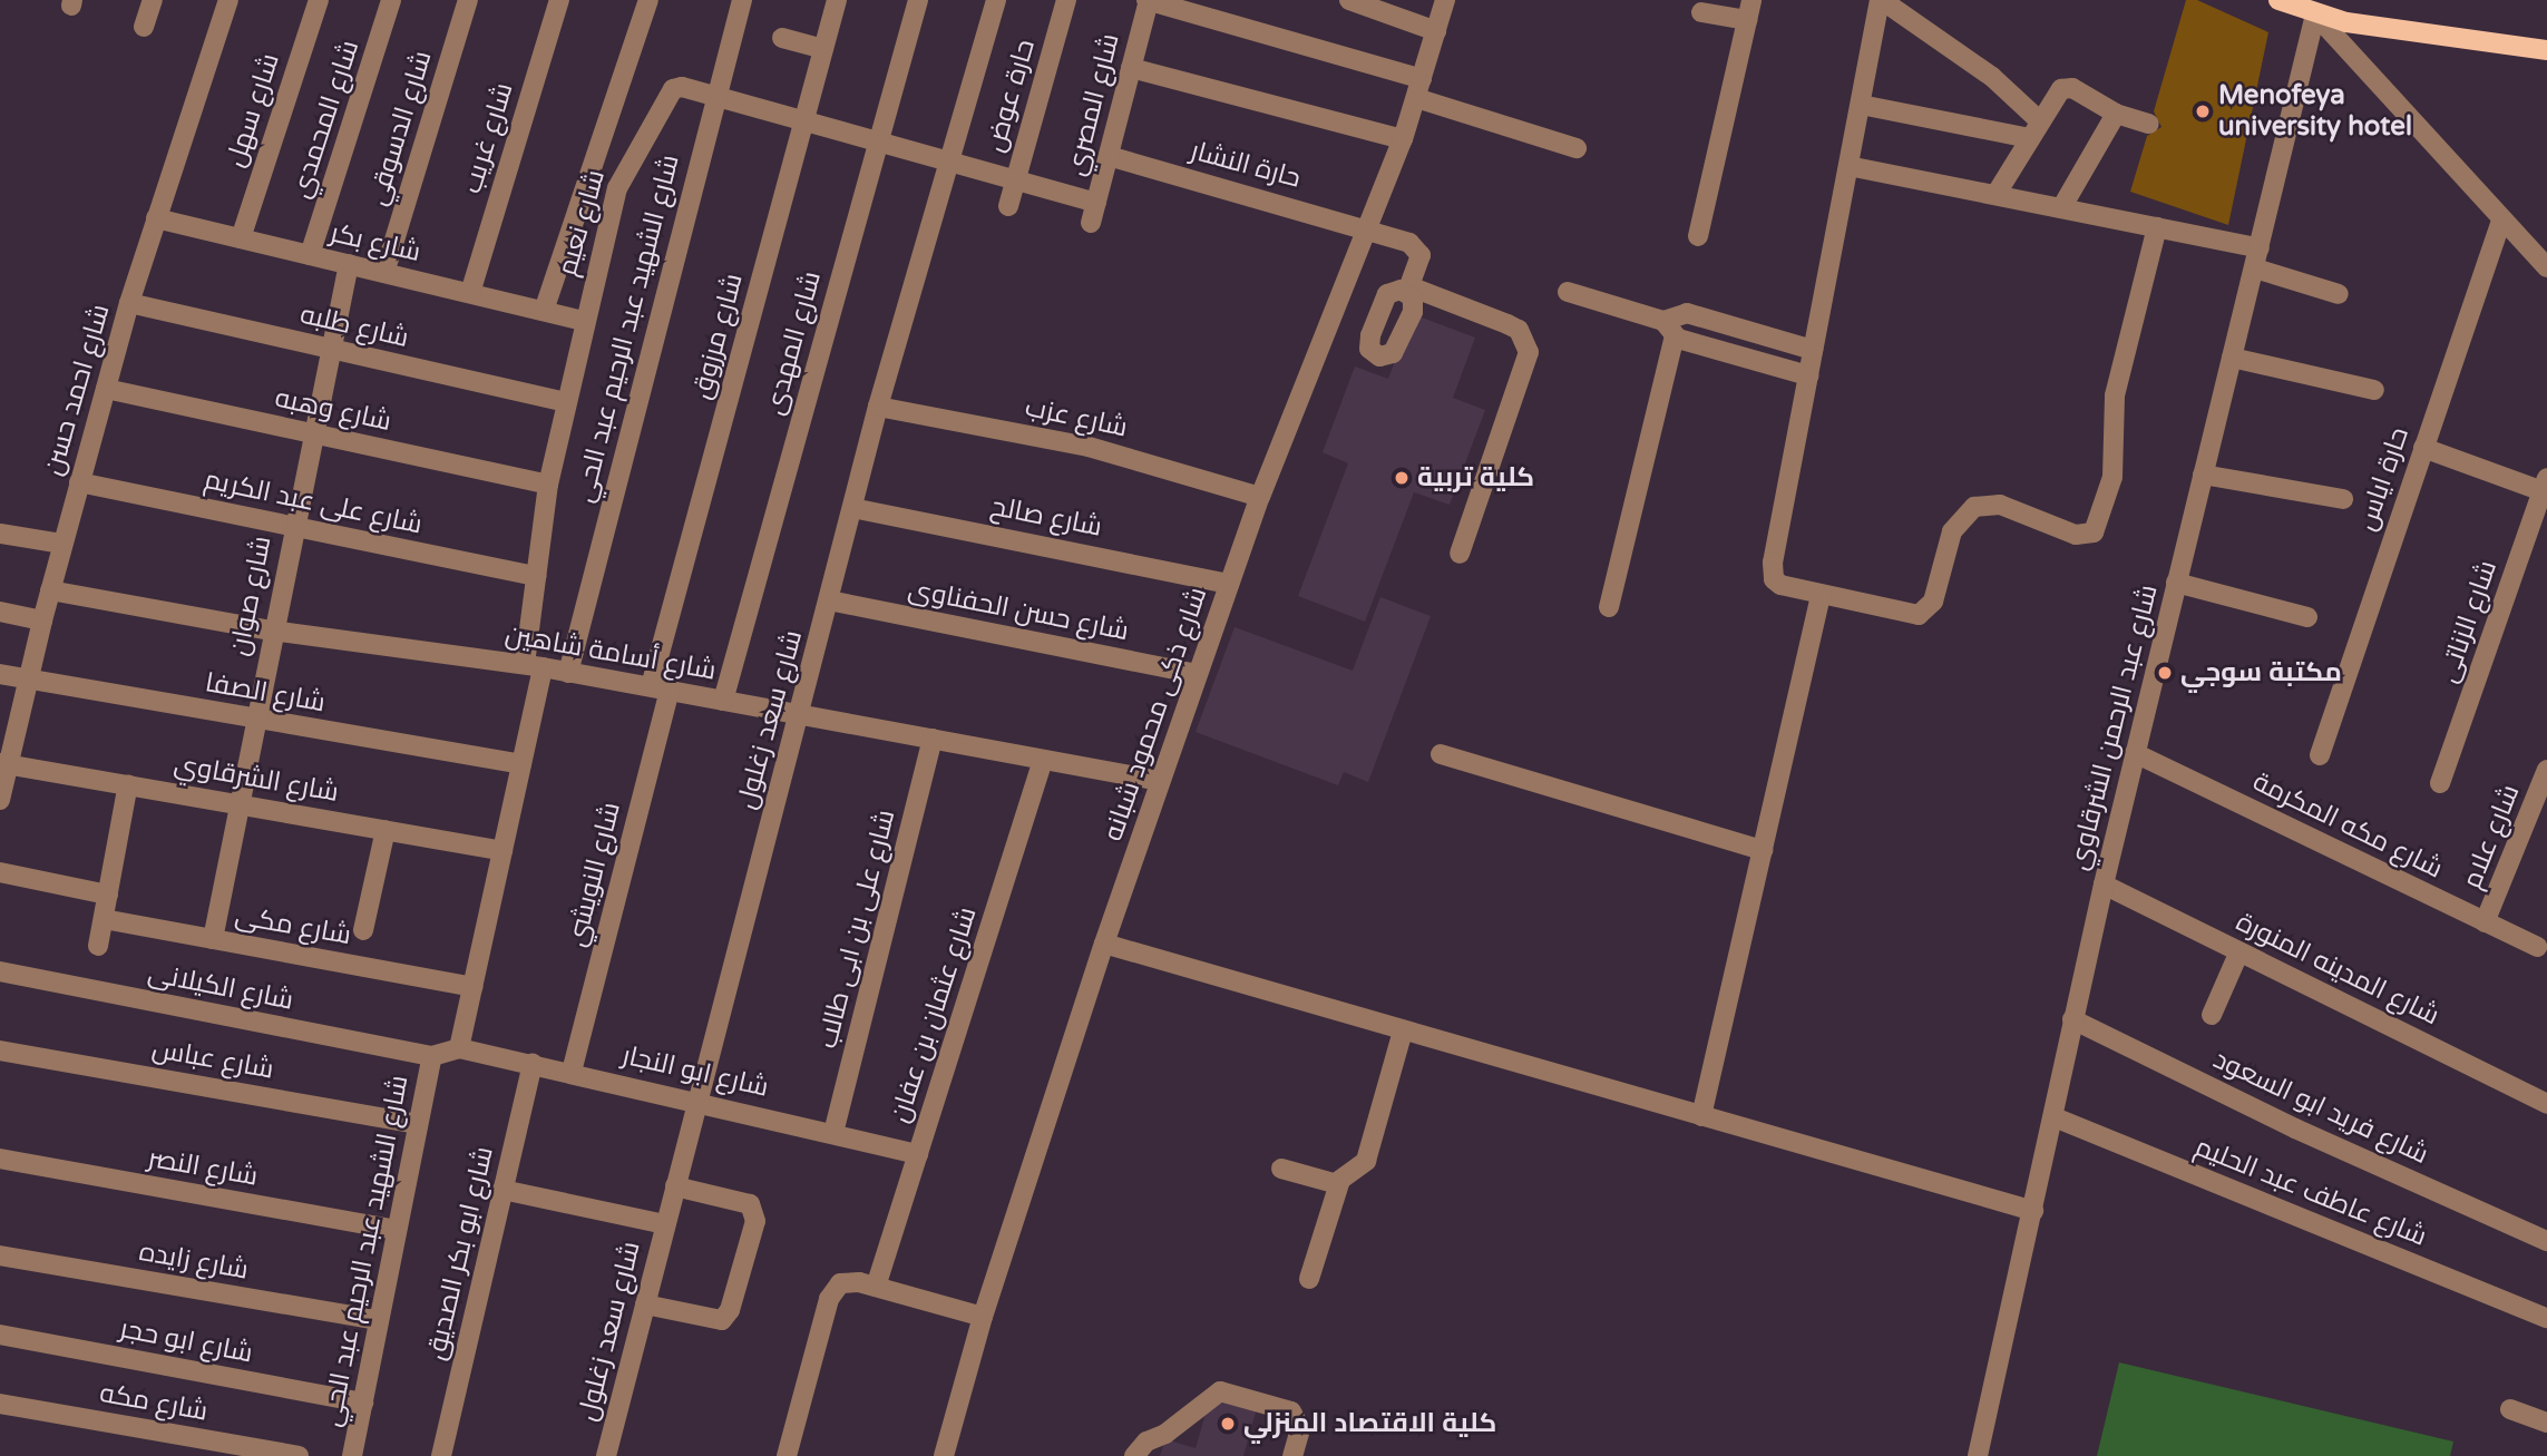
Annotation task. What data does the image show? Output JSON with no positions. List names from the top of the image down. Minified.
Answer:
{"streets":{"street":["حارة عوض","شارع المصري","شارع سهل","شارع المحمدي","شارع الدسوقي","شارع غريب","حارة النشار","شارع نعيم","شارع بكر","شارع طلبه","شارع الشهيد عبد الرحيم عبد الحي","شارع مرزوق","شارع المهدى","شارع احمد حسن","شارع وهبه","شارع عزب","حارة اياس","شارع على عبد الكريم","شارع صالح","شارع صوان","شارع حسن الحفناوى","شارع الزناتى","شارع أسامة شاهين","شارع الصفا","شارع ذكى محمود شبانه","شارع سعد زغلول","شارع عبد الرحمن الشرقاوي","شارع الشرقاوي","شارع مكه المكرمة","شارع علام","شارع النويشي","شارع مكى","شارع على بن ابى طالب","شارع المدينه المنورة","شارع الكيلانى","شارع عثمان بن عفان","شارع عباس","شارع ابو النجار","شارع فريد ابو السعود","شارع النصر","شارع عاطف عبد الحليم","شارع ابو بكر الصديق","شارع زايده","شارع ابو حجر","شارع مكه"]},"crossings":[["حارة عوض","شارع نعيم"],["شارع المصري","حارة النشار"],["شارع المصري","شارع نعيم"],["شارع سهل","شارع بكر"],["شارع المحمدي","شارع بكر"],["شارع الدسوقي","شارع بكر"],["شارع غريب","شارع بكر"],["حارة النشار","شارع ذكى محمود شبانه"],["شارع نعيم","شارع بكر"],["شارع نعيم","شارع طلبه"],["شارع نعيم","شارع الشهيد عبد الرحيم عبد الحي"],["شارع نعيم","شارع مرزوق"],["شارع نعيم","شارع المهدى"],["شارع نعيم","شارع وهبه"],["شارع نعيم","شارع على عبد الكريم"],["شارع نعيم","شارع أسامة شاهين"],["شارع نعيم","شارع سعد زغلول"],["شارع بكر","شارع احمد حسن"],["شارع بكر","شارع صوان"],["شارع طلبه","شارع احمد حسن"],["شارع طلبه","شارع صوان"],["شارع الشهيد عبد الرحيم عبد الحي","شارع أسامة شاهين"],["شارع الشهيد عبد الرحيم عبد الحي","شارع الكيلانى"],["شارع الشهيد عبد الرحيم عبد الحي","شارع عباس"],["شارع الشهيد عبد الرحيم عبد الحي","شارع ابو النجار"],["شارع الشهيد عبد الرحيم عبد الحي","شارع النصر"],["شارع الشهيد عبد الرحيم عبد الحي","شارع زايده"],["شارع الشهيد عبد الرحيم عبد الحي","شارع ابو حجر"],["شارع مرزوق","شارع أسامة شاهين"],["شارع مرزوق","شارع النويشي"],["شارع المهدى","شارع أسامة شاهين"],["شارع احمد حسن","شارع وهبه"],["شارع احمد حسن","شارع على عبد الكريم"],["شارع احمد حسن","شارع أسامة شاهين"],["شارع احمد حسن","شارع الصفا"],["شارع احمد حسن","شارع الشرقاوي"],["شارع وهبه","شارع صوان"],["شارع عزب","شارع ذكى محمود شبانه"],["شارع عزب","شارع سعد زغلول"],["شارع على عبد الكريم","شارع صوان"],["شارع صالح","شارع ذكى محمود شبانه"],["شارع صالح","شارع سعد زغلول"],["شارع صوان","شارع أسامة شاهين"],["شارع صوان","شارع الصفا"],["شارع صوان","شارع الشرقاوي"],["شارع صوان","شارع مكى"],["شارع حسن الحفناوى","شارع ذكى محمود شبانه"],["شارع حسن الحفناوى","شارع سعد زغلول"],["شارع أسامة شاهين","شارع ذكى محمود شبانه"],["شارع أسامة شاهين","شارع سعد زغلول"],["شارع أسامة شاهين","شارع النويشي"],["شارع أسامة شاهين","شارع على بن ابى طالب"],["شارع أسامة شاهين","شارع عثمان بن عفان"],["شارع سعد زغلول","شارع ابو النجار"],["شارع عبد الرحمن الشرقاوي","شارع مكه المكرمة"],["شارع عبد الرحمن الشرقاوي","شارع المدينه المنورة"],["شارع عبد الرحمن الشرقاوي","شارع فريد ابو السعود"],["شارع عبد الرحمن الشرقاوي","شارع عاطف عبد الحليم"],["شارع مكه المكرمة","شارع علام"],["شارع النويشي","شارع ابو النجار"],["شارع على بن ابى طالب","شارع ابو النجار"],["شارع عثمان بن عفان","شارع ابو النجار"],["شارع ابو النجار","شارع ابو بكر الصديق"]],"places":["Menofeya university hotel","كلية تربية","مكتبة سوجي","كلية الاقتصاد المنزلي"]}
